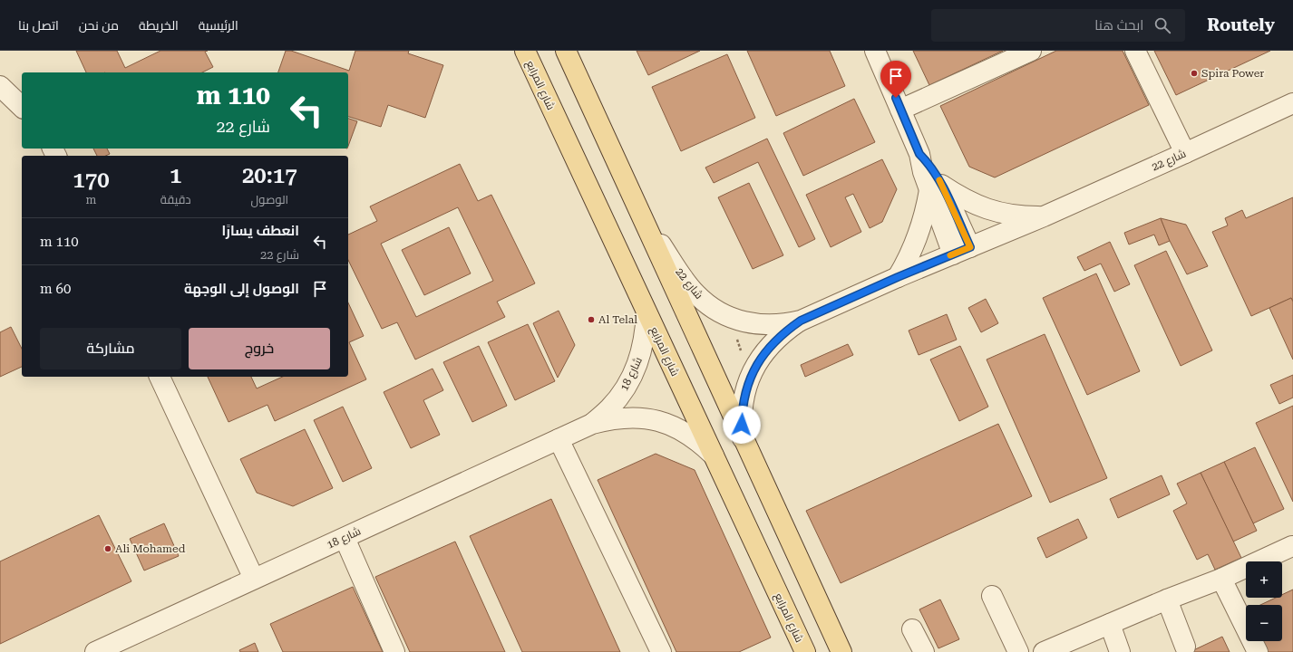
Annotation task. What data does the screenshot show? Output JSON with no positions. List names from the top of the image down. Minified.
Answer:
{"streets":{"main road":["شارع المرابع"],"street":["شارع 22","شارع 18"]},"crossings":[["شارع المرابع","شارع 18"]],"places":["Spira Power","Al Telal","Ali Mohamed"],"page":{"header":"Routely","search":"ابحث هنا","nav":["الرئيسية","الخريطة","من نحن","اتصل بنا"],"turn":["110 m","شارع 22"],"eta":["20:17","الوصول","1","دقيقة","170","m"],"list":[{"name":"انعطف يسارًا","note":"شارع 22","value":"110 m"},{"name":"الوصول إلى الوجهة","value":"60 m"}],"buttons":["خروج","مشاركة"],"map_buttons":["+","−"]}}
